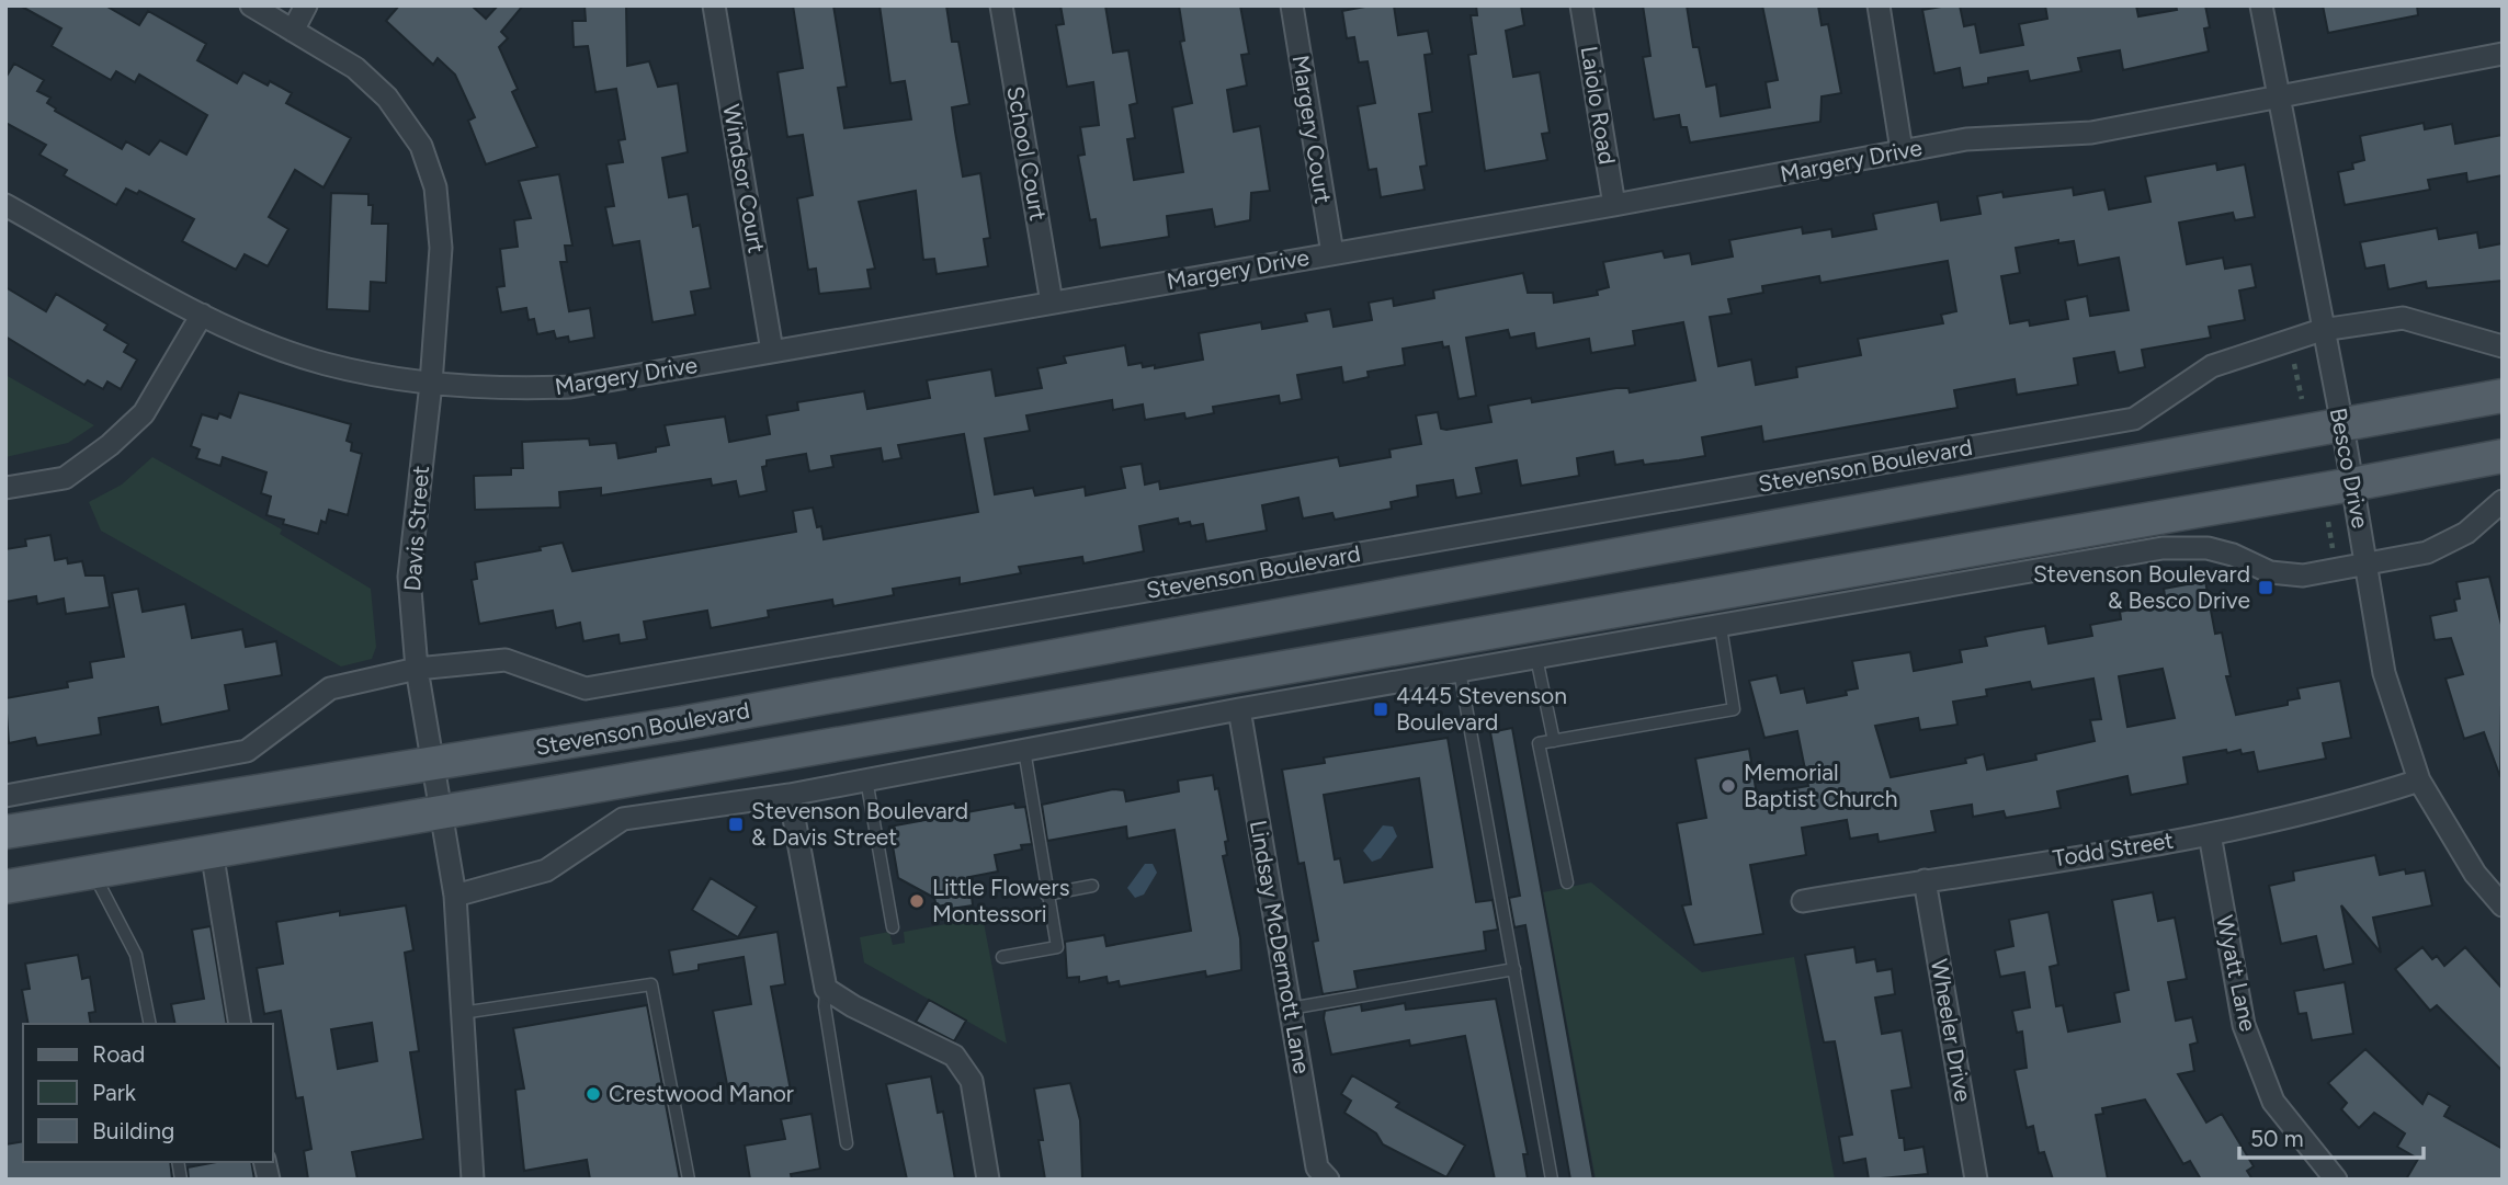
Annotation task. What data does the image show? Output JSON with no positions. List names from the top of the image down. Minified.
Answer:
{"streets":{"main road":["Stevenson Boulevard"],"street":["Laiolo Road","Margery Court","School Court","Margery Drive","Windsor Court","Besco Drive","Davis Street","Todd Street","Lindsay McDermott Lane","Wyatt Lane","Wheeler Drive"]},"crossings":[["Laiolo Road","Margery Drive"],["Margery Court","Margery Drive"],["School Court","Margery Drive"],["Margery Drive","Windsor Court"],["Margery Drive","Besco Drive"],["Margery Drive","Davis Street"],["Stevenson Boulevard","Besco Drive"],["Stevenson Boulevard","Davis Street"],["Besco Drive","Todd Street"],["Todd Street","Wyatt Lane"],["Todd Street","Wheeler Drive"]],"places":{"transit":["Stevenson Boulevard & Besco Drive","4445 Stevenson Boulevard","Stevenson Boulevard & Davis Street"],"other":["Memorial Baptist Church","Little Flowers Montessori","Crestwood Manor"]},"legend":["Road","Park","Building"],"scale_bar":"50 m"}
